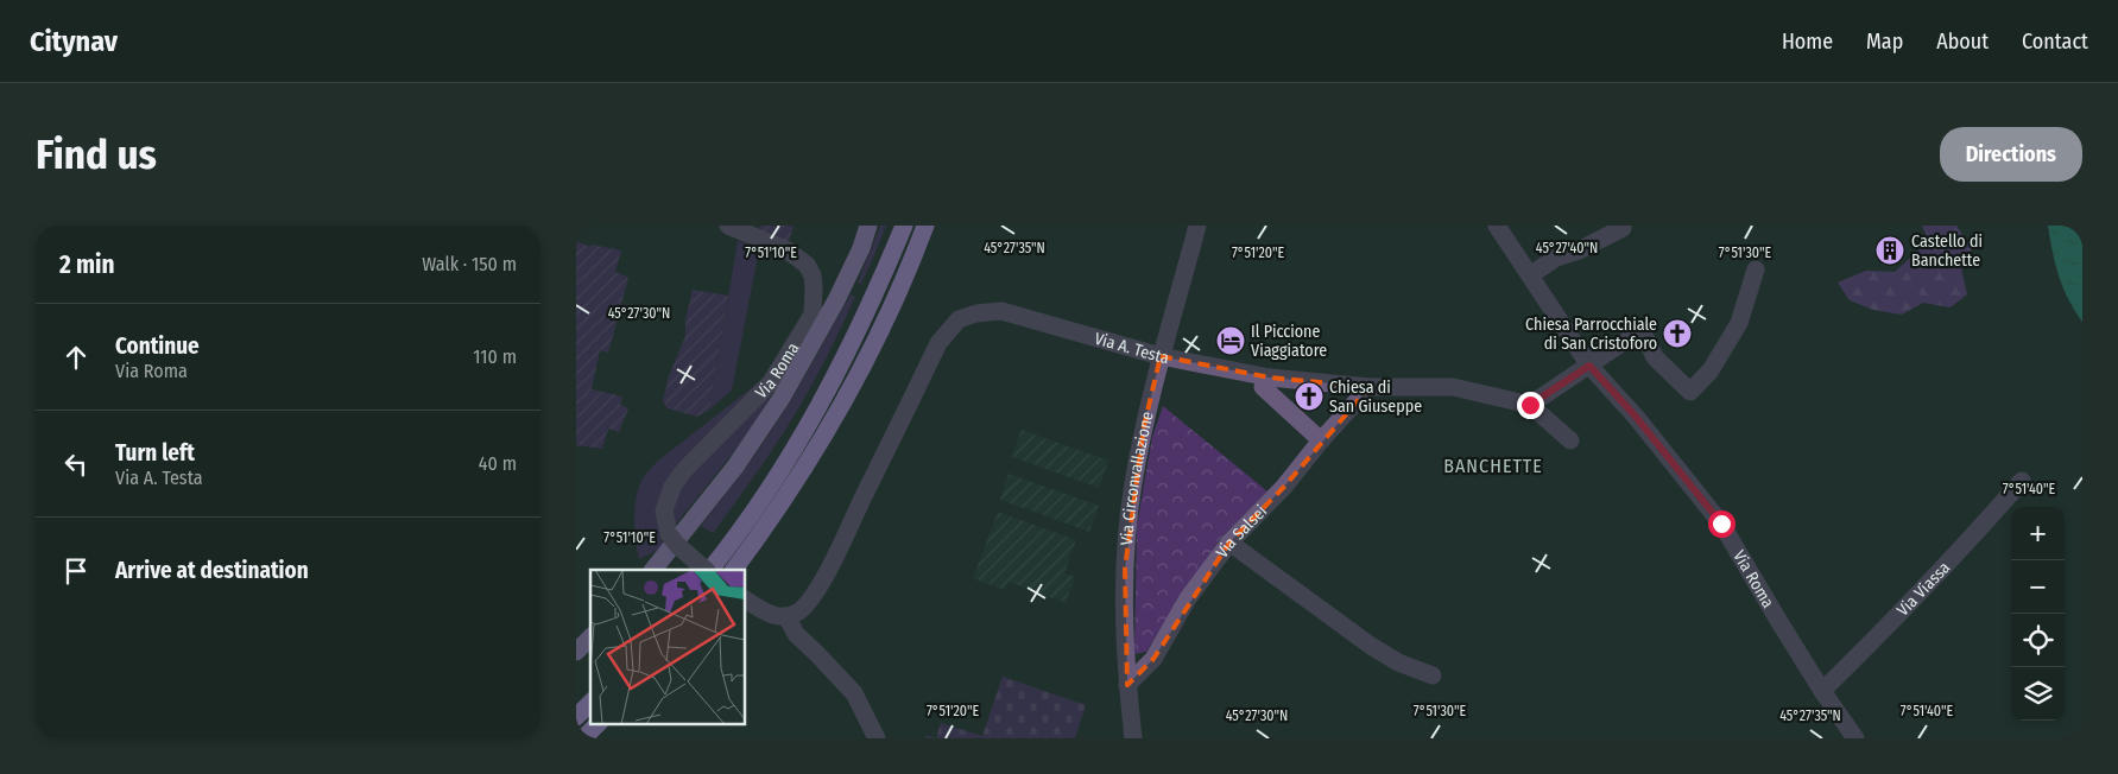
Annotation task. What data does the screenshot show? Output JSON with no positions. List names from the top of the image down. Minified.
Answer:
{"streets":{"street":["Via A. Testa","Via Roma","Via Circonvallazione","Via Salsei","Via Viassa"]},"crossings":[["Via A. Testa","Via Circonvallazione"],["Via A. Testa","Via Salsei"],["Via Roma","Via Viassa"],["Via Circonvallazione","Via Salsei"]],"districts":["BANCHETTE"],"places":{"building":["Castello di Banchette"],"church":["Chiesa Parrocchiale di San Cristoforo","Chiesa di San Giuseppe"],"hotel":["Il Piccione Viaggiatore"]},"page":{"header":"Citynav","nav":["Home","Map","About","Contact"],"buttons":"Directions","title":"Find us","heading":["2 min","Walk · 150 m"],"list":[["Continue","Via Roma","110 m"],["Turn left","Via A. Testa","40 m"],"Arrive at destination"],"map_buttons":["+","−"]},"coordinates":["45°27'40\"N","45°27'35\"N","7°51'30\"E","7°51'10\"E","7°51'20\"E","45°27'30\"N","7°51'40\"E"]}
